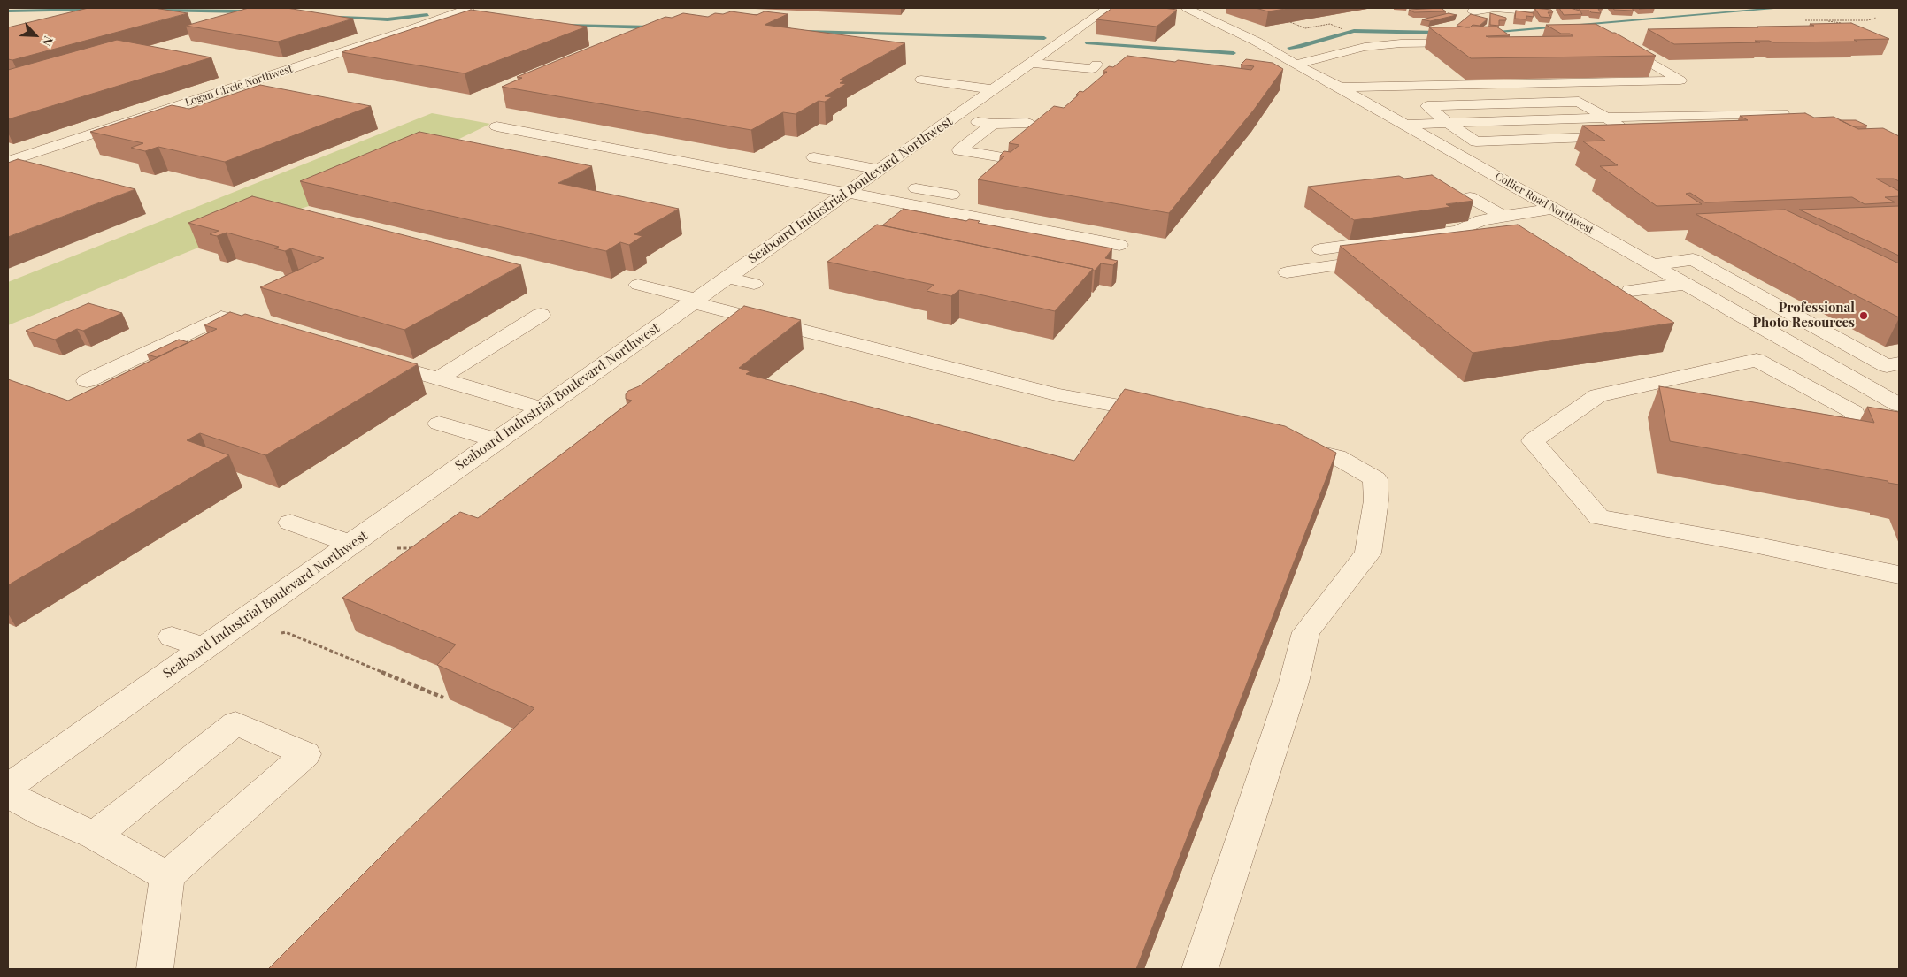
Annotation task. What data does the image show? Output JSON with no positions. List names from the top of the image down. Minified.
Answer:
{"streets":{"street":["Logan Circle Northwest","Seaboard Industrial Boulevard Northwest","Collier Road Northwest"]},"places":["Professional Photo Resources"],"north":"bottom right"}
